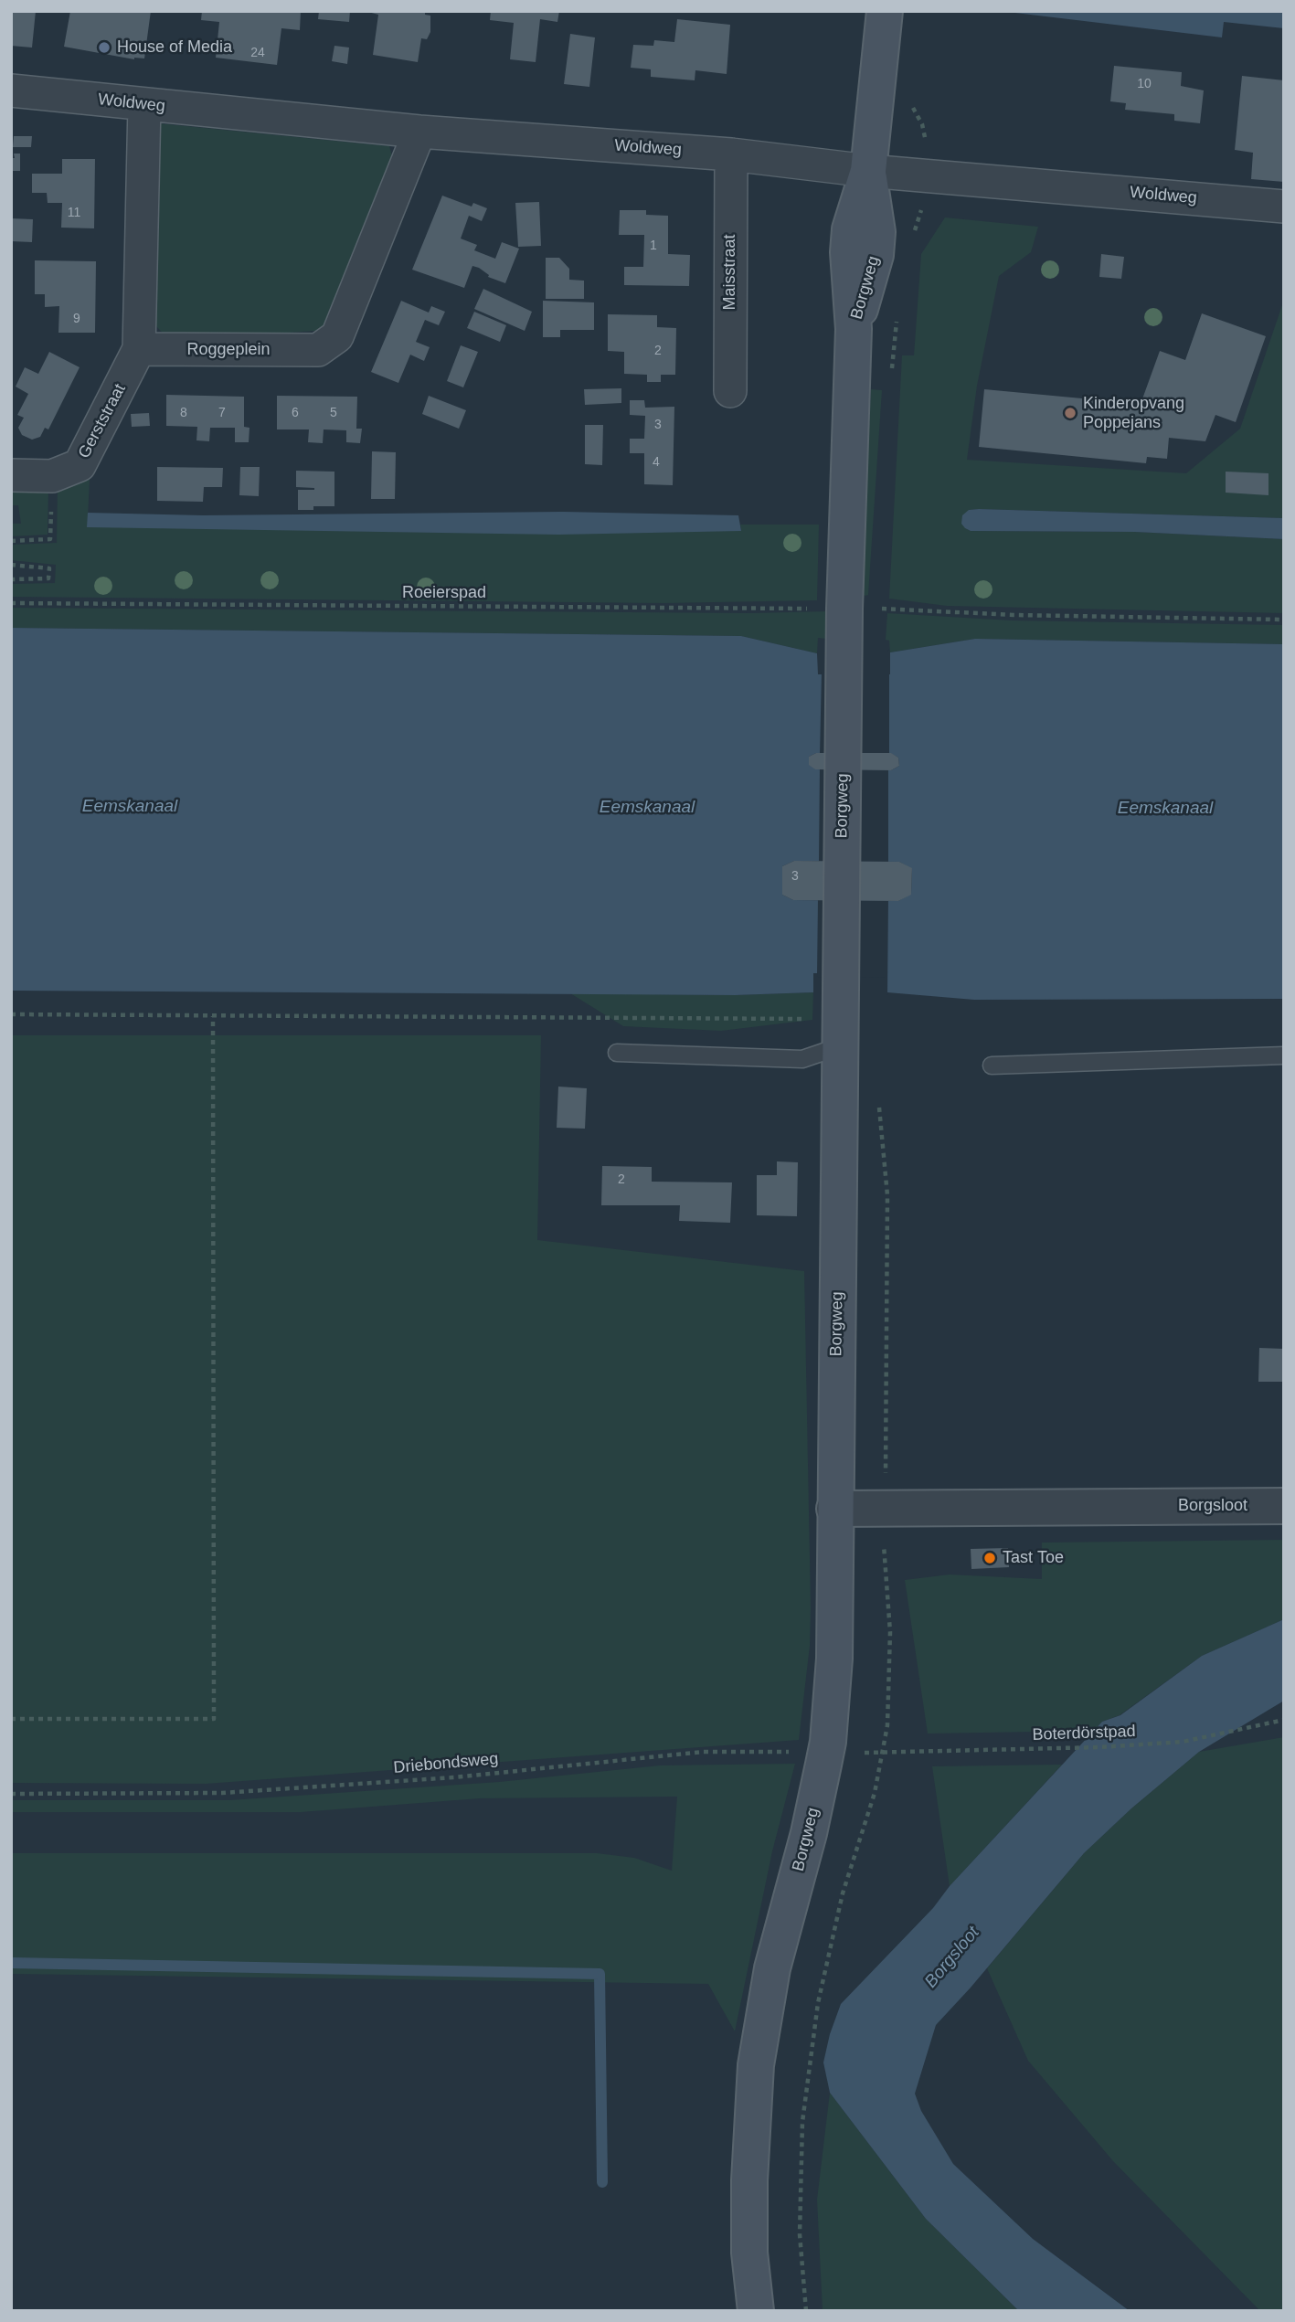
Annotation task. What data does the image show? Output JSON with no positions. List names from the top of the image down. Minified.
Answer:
{"streets":{"main road":["Borgweg"],"street":["Woldweg","Maisstraat","Roggeplein","Gerststraat","Borgsloot"],"path":["Roeierspad","Boterdörstpad","Driebondsweg"]},"crossings":[["Woldweg","Maisstraat"],["Woldweg","Borgweg"],["Woldweg","Roggeplein"],["Borgweg","Roeierspad"],["Borgweg","Borgsloot"],["Borgweg","Driebondsweg"],["Roggeplein","Gerststraat"],["Boterdörstpad","Driebondsweg"]],"water":["Eemskanaal","Borgsloot"],"places":["House of Media","Kinderopvang Poppejans","Tast Toe"],"house_numbers":["24","10","11","1","9","2","8","7","6","5","3","4","3","2"]}
